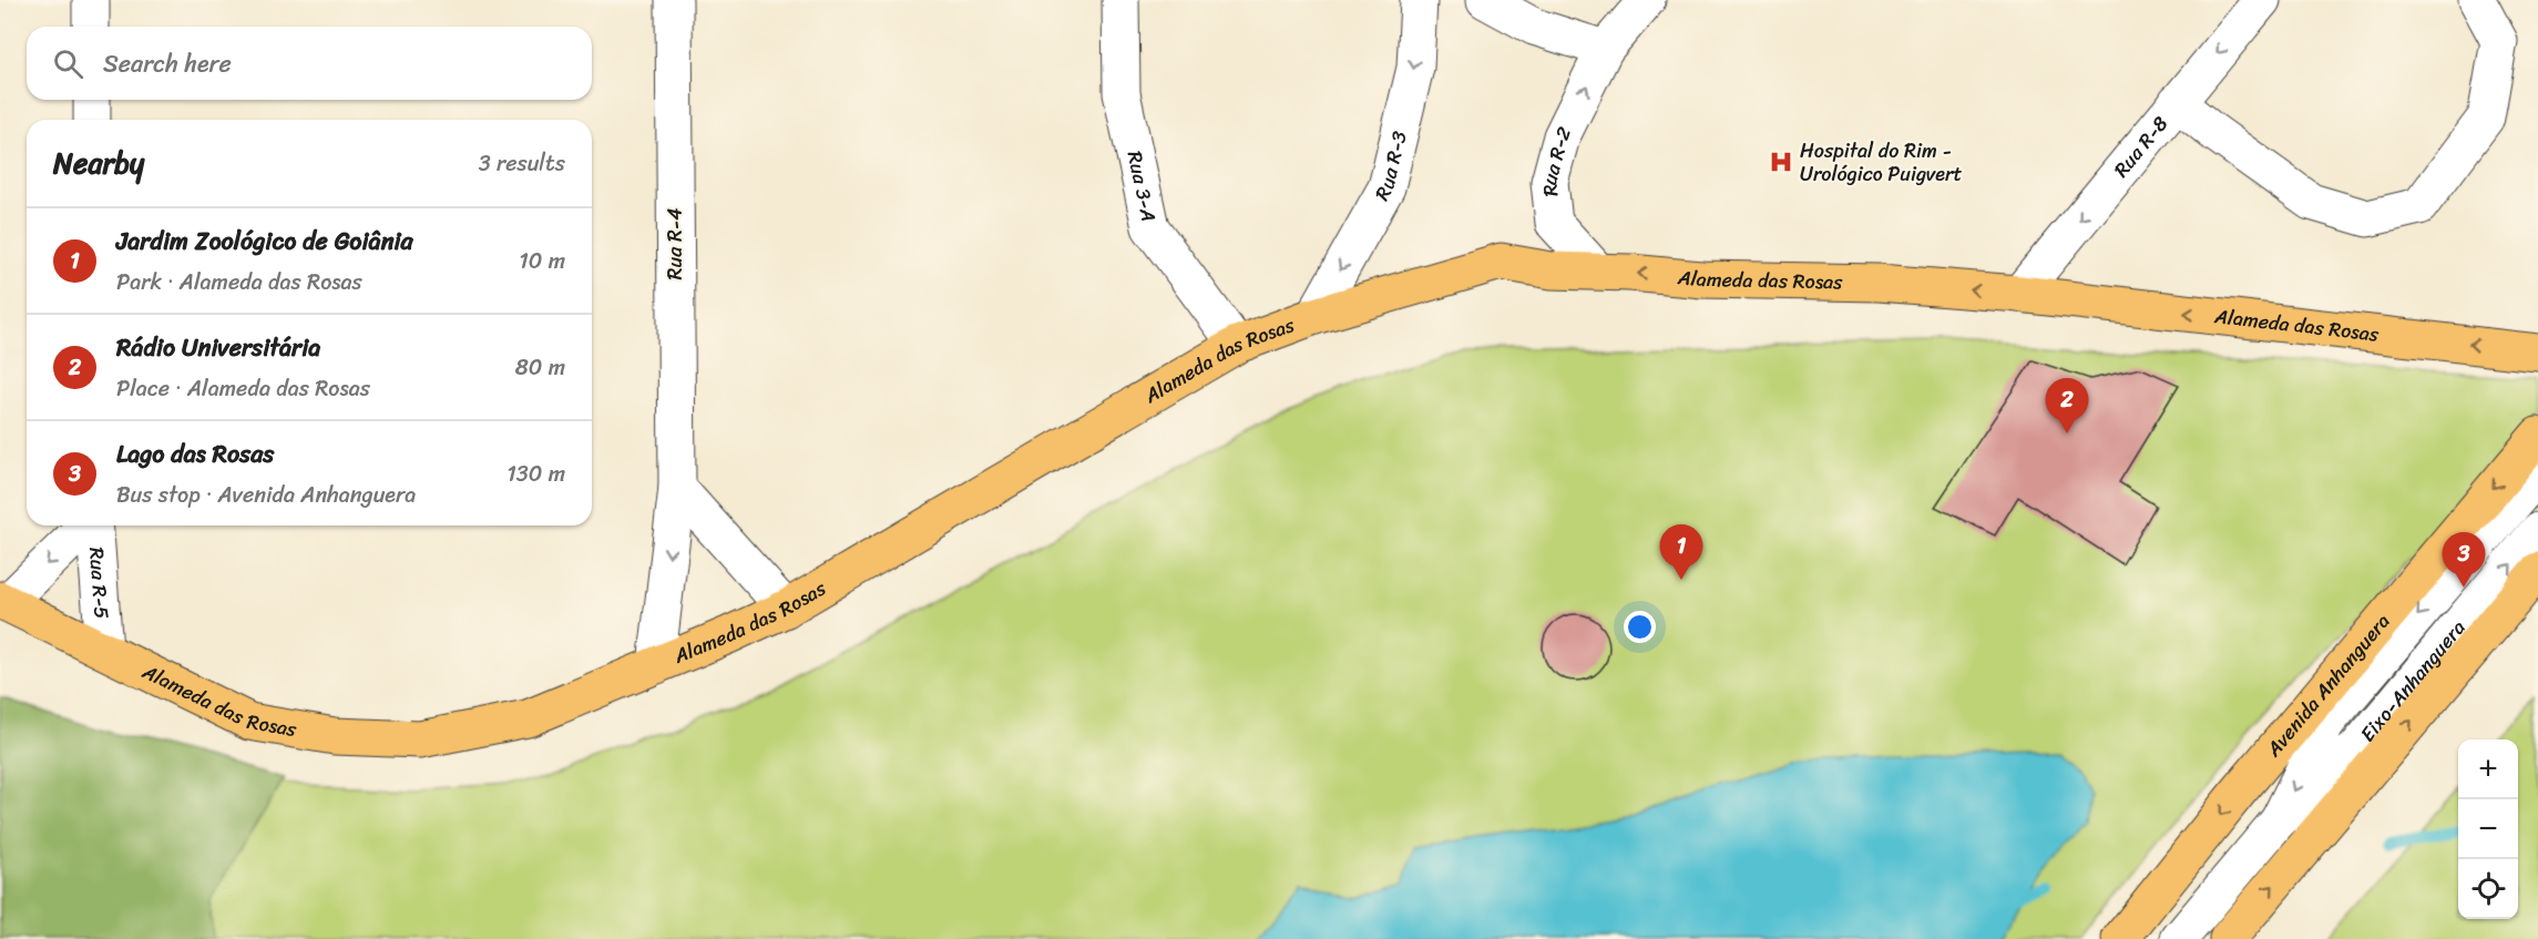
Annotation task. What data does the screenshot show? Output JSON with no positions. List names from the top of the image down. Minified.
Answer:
{"streets":{"main road":["Alameda das Rosas","Avenida Anhanguera"],"street":["Rua R-8","Rua R-2","Rua R-3","Rua 3-A","Rua R-4","Rua R-5","Eixo-Anhanguera"]},"crossings":[["Rua R-8","Alameda das Rosas"],["Rua R-2","Alameda das Rosas"],["Rua R-3","Alameda das Rosas"],["Rua 3-A","Alameda das Rosas"],["Rua R-4","Alameda das Rosas"],["Alameda das Rosas","Rua R-5"]],"one_way":["Rua R-8","Rua R-2","Rua R-3","Alameda das Rosas","Rua R-5"],"places":{"hospital":["Hospital do Rim - Urológico Puigvert"]},"page":{"search":"Search here","heading":["Nearby","3 results"],"list":[{"mark":"1","name":"Jardim Zoológico de Goiânia","note":"Park · Alameda das Rosas","value":"10 m"},{"mark":"2","name":"Rádio Universitária","note":"Place · Alameda das Rosas","value":"80 m"},{"mark":"3","name":"Lago das Rosas","note":"Bus stop · Avenida Anhanguera","value":"130 m"}],"pins":["2","1","3"],"map_buttons":["+","−"]}}
